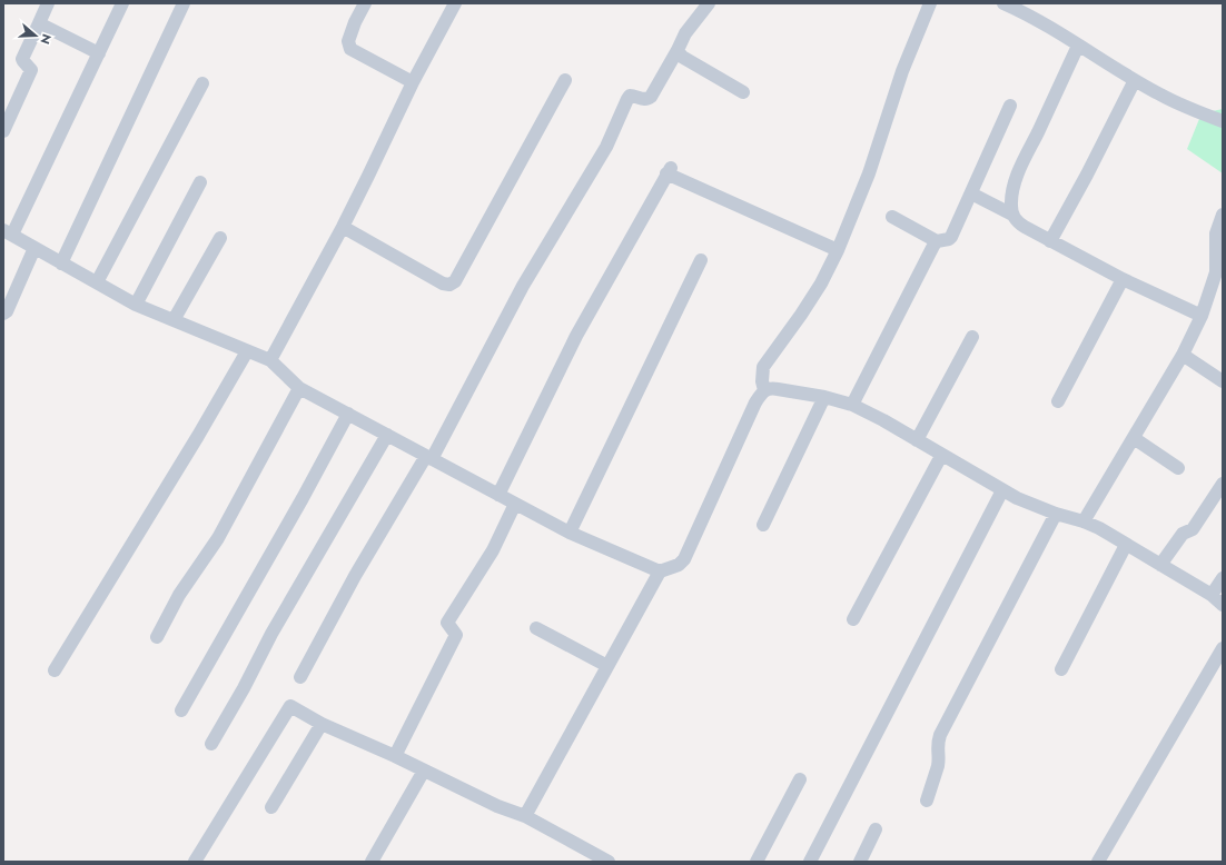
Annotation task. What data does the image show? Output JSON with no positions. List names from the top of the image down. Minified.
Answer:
{"north":"right"}
